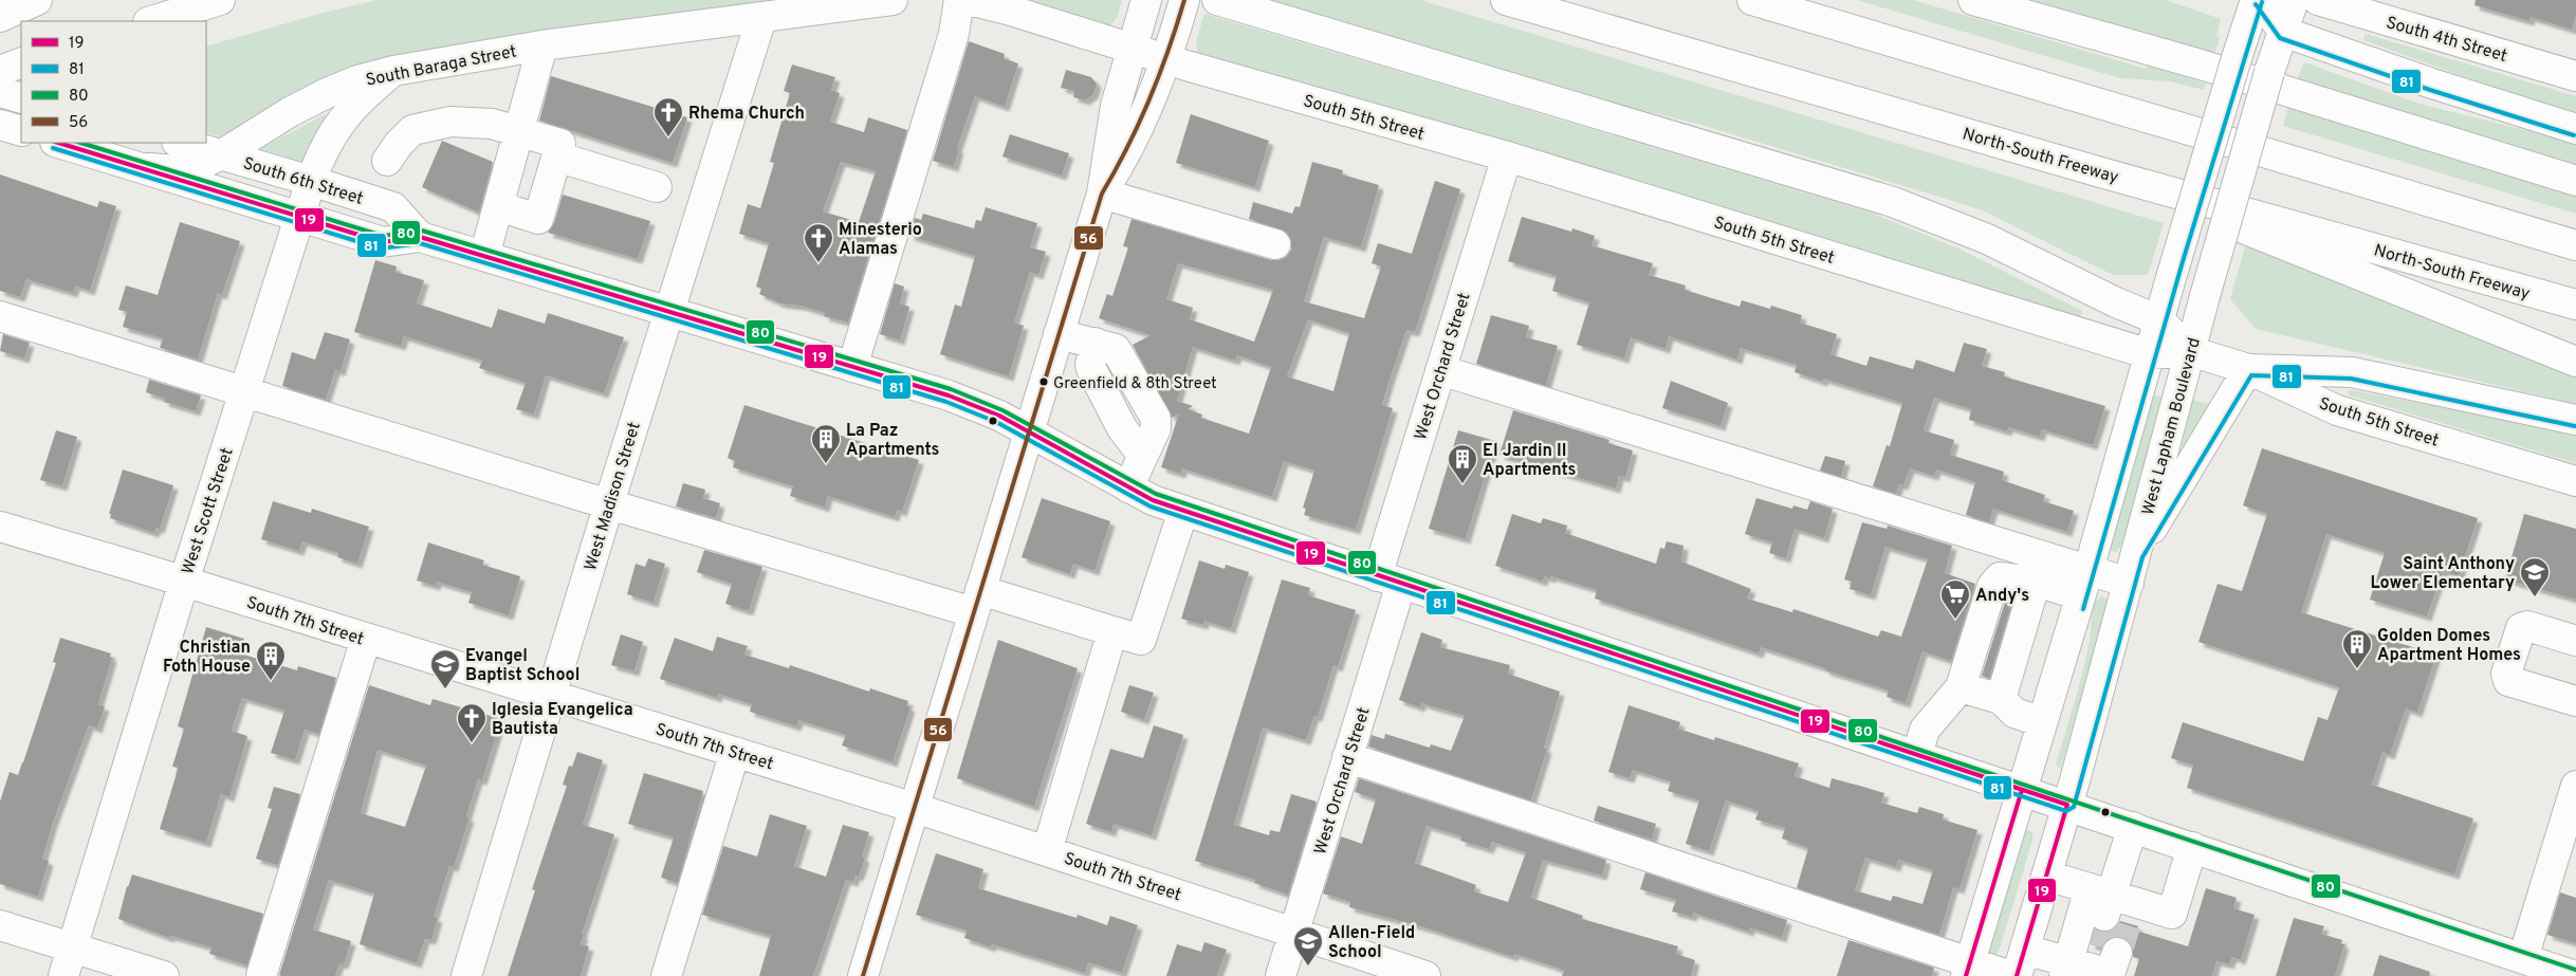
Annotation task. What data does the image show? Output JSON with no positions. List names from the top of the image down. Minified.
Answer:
{"streets":{"main road":["South 4th Street","South Baraga Street","South 5th Street","North-South Freeway","South 6th Street","West Orchard Street","West Lapham Boulevard","West Madison Street","West Scott Street","South 7th Street"]},"crossings":[["South Baraga Street","South 6th Street"],["South Baraga Street","West Madison Street"],["South Baraga Street","West Scott Street"],["South 5th Street","West Orchard Street"],["South 5th Street","West Lapham Boulevard"],["South 6th Street","West Orchard Street"],["South 6th Street","West Lapham Boulevard"],["South 6th Street","West Madison Street"],["South 6th Street","West Scott Street"],["West Orchard Street","South 7th Street"],["West Madison Street","South 7th Street"],["West Scott Street","South 7th Street"]],"places":{"church":["Rhema Church","Minesterio Alamas","Iglesia Evangelica Bautista"],"other":["Greenfield & 8th Street"],"building":["La Paz Apartments","El Jardin II Apartments","Golden Domes Apartment Homes","Christian Foth House"],"school or university":["Saint Anthony Lower Elementary","Evangel Baptist School","Allen-Field School"],"supermarket":["Andy's"]},"lines":["transit line 56","transit line 81","transit line 19","transit line 80"],"legend":["19","81","80","56"]}
